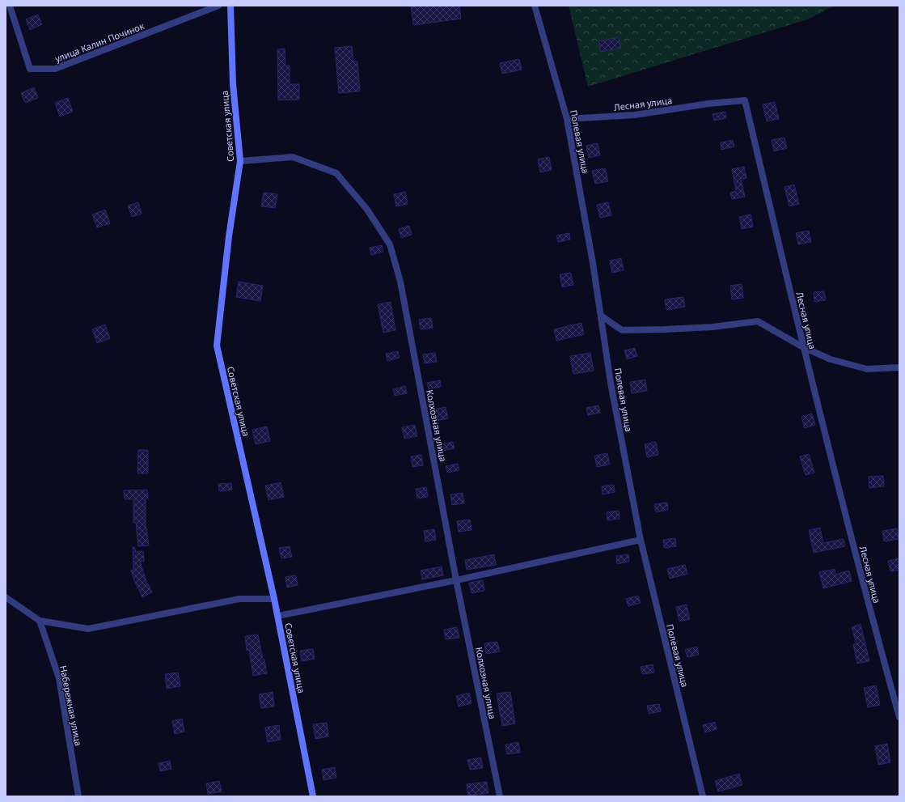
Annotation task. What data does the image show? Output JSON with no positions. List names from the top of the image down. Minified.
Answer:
{"streets":{"street":["улица Калин Починок","Лесная улица","Советская улица","Полевая улица","Колхозная улица","Набережная улица"]},"crossings":[["Лесная улица","Полевая улица"],["Советская улица","Колхозная улица"]]}
